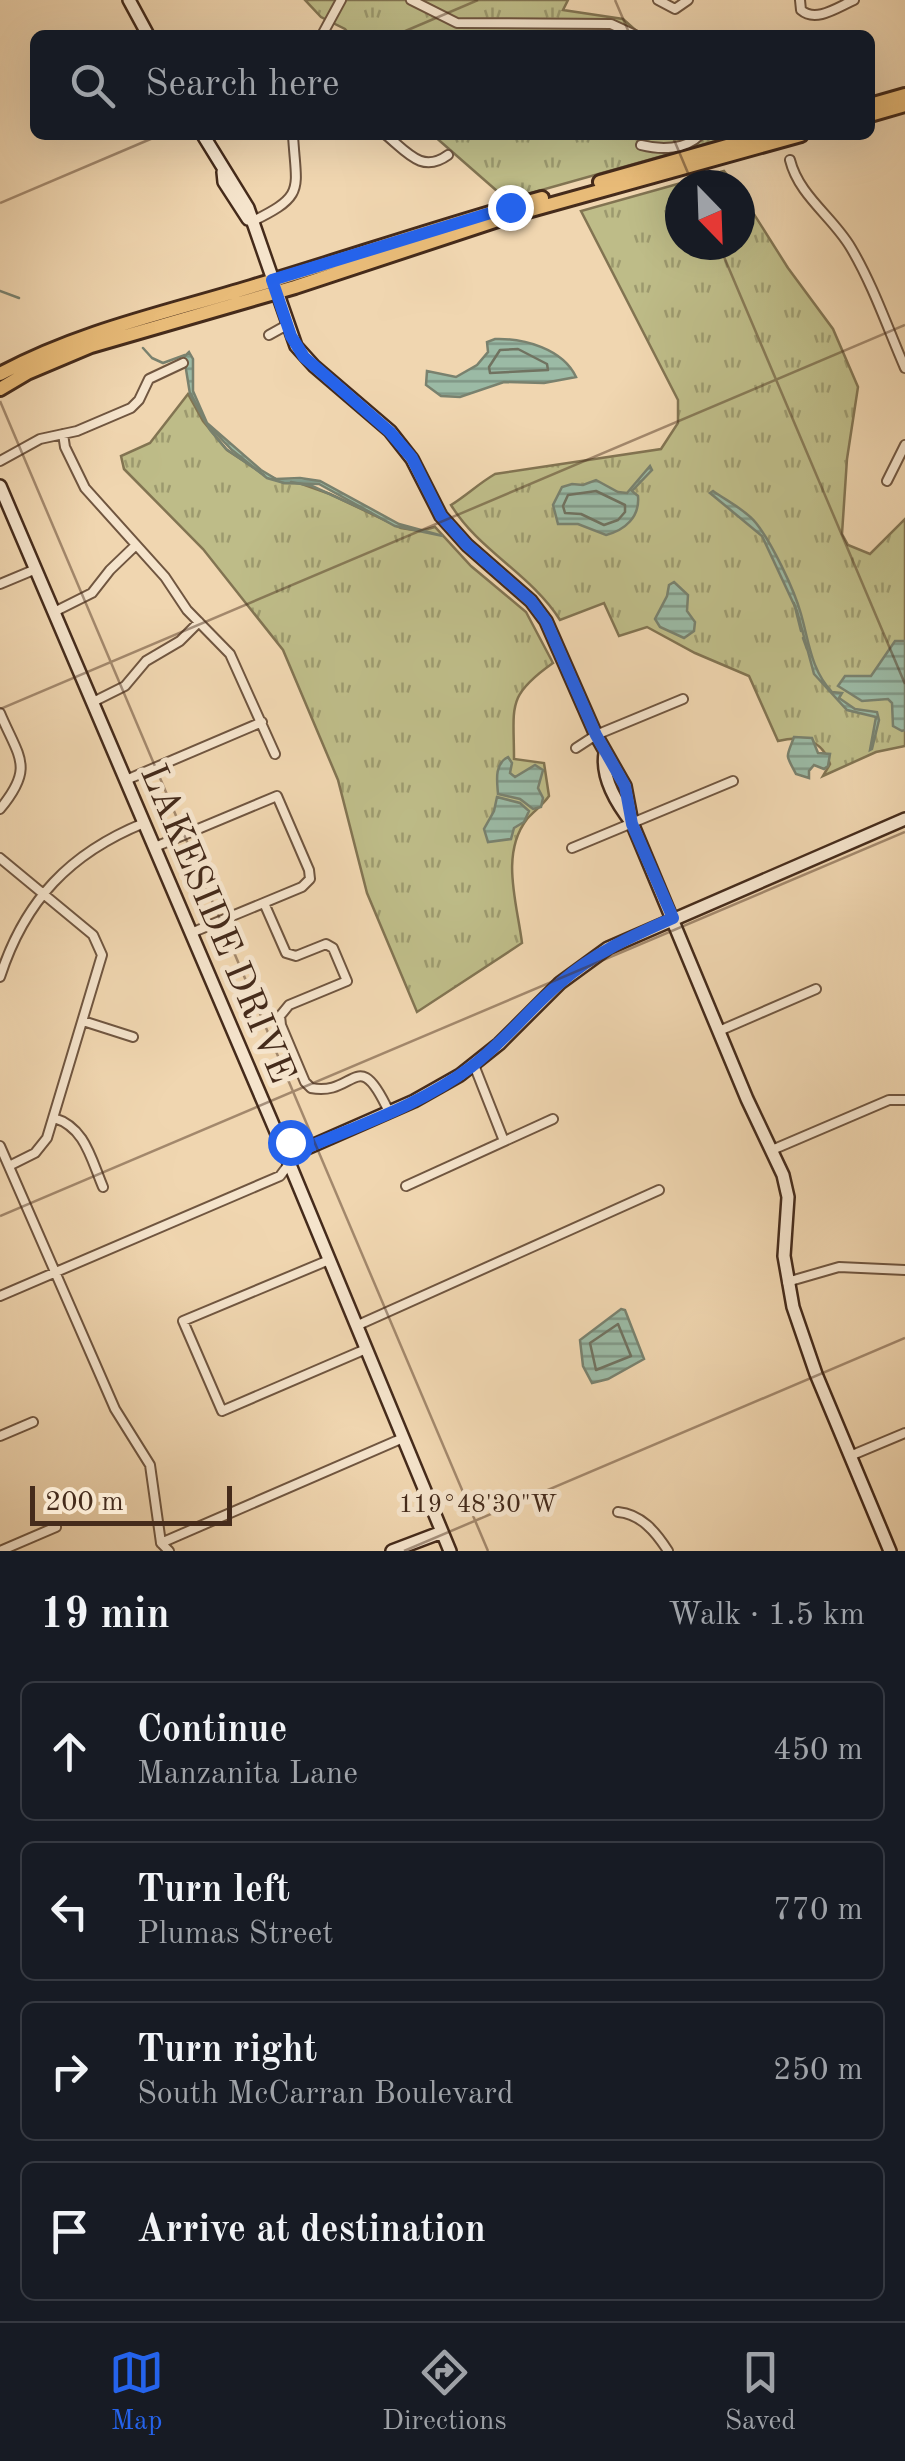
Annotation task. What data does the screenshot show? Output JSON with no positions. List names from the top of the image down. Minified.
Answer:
{"streets":{"street":["LAKESIDE DRIVE"]},"scale_bar":"200 m","north":"bottom right","page":{"search":"Search here","scale":"200 m","heading":["19 min","Walk · 1.5 km"],"list":[["Continue","Manzanita Lane","450 m"],["Turn left","Plumas Street","770 m"],["Turn right","South McCarran Boulevard","250 m"],"Arrive at destination"],"nav":["Map","Directions","Saved"]},"coordinates":["119°48'30\"W"]}
